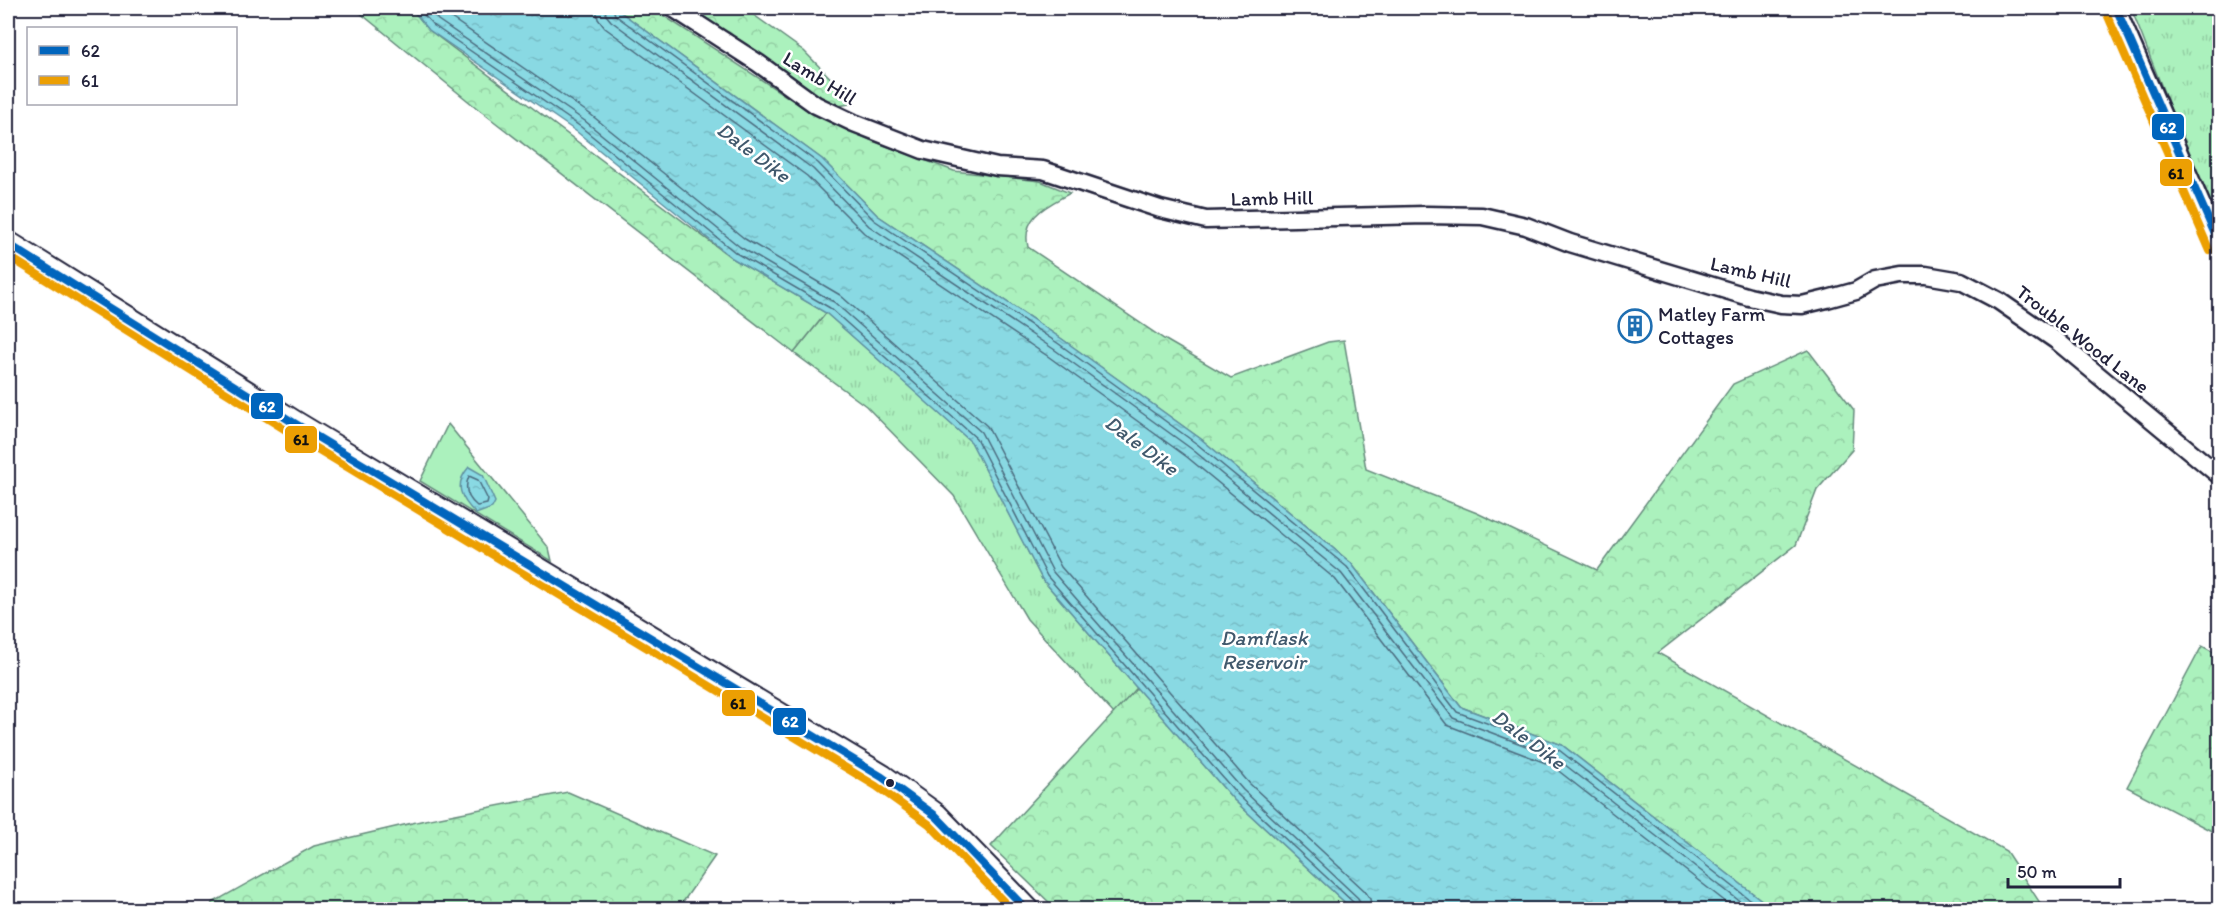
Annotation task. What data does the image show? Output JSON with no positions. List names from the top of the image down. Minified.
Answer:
{"streets":{"street":["Lamb Hill","Trouble Wood Lane"]},"crossings":[["Lamb Hill","Trouble Wood Lane"]],"water":["Dale Dike","Damflask Reservoir"],"places":{"building":["Matley Farm Cottages"]},"lines":["transit line 62","transit line 61"],"legend":["62","61"],"scale_bar":"50 m"}
